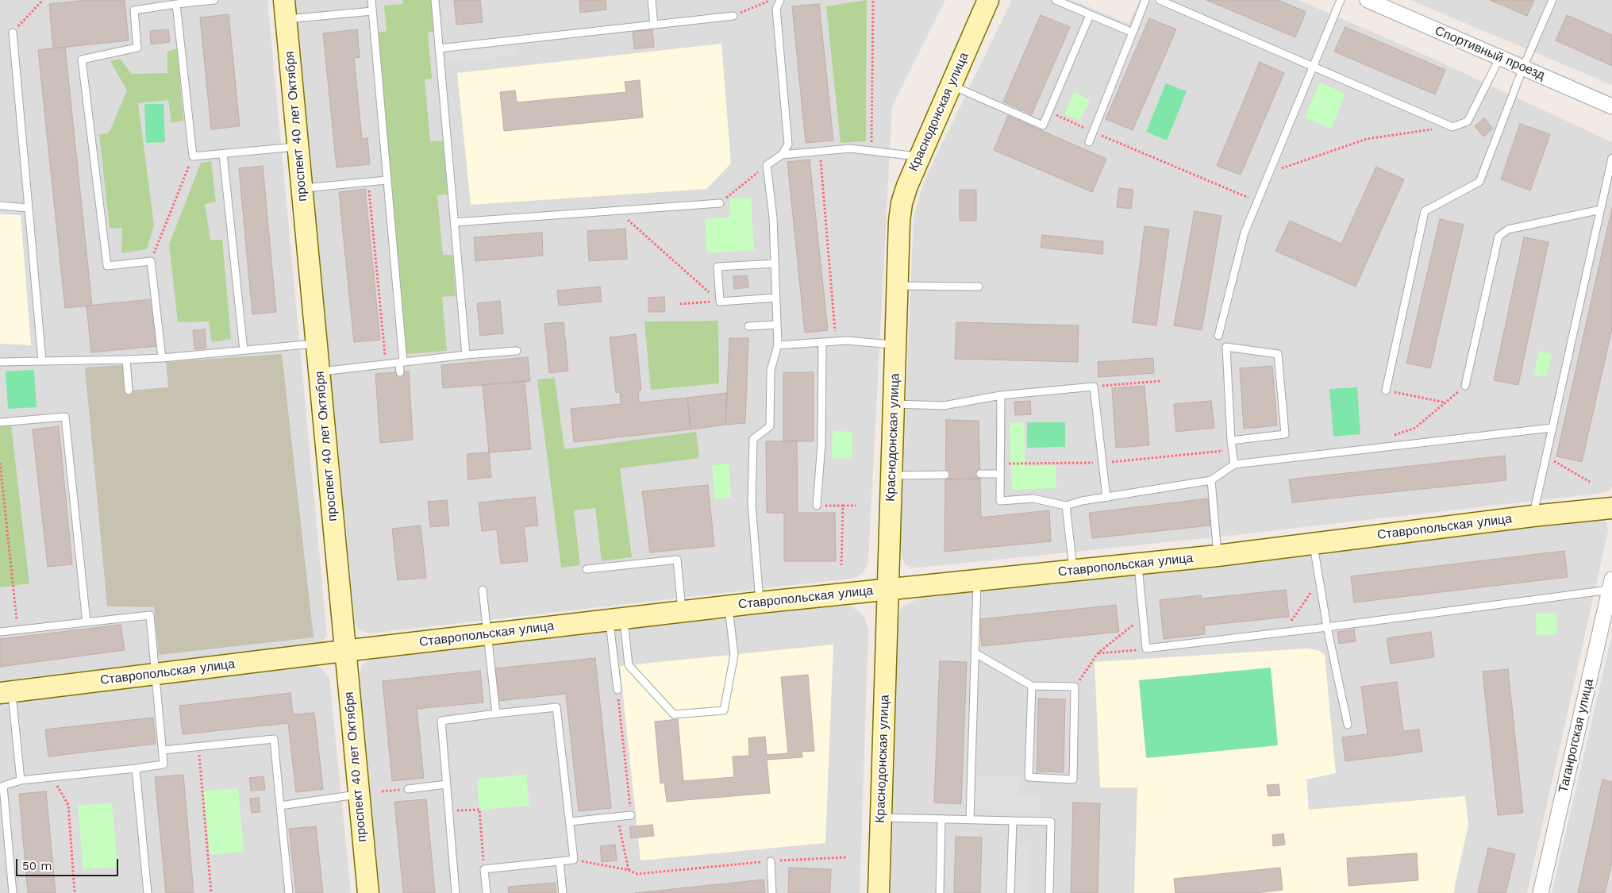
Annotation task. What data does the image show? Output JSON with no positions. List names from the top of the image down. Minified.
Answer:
{"streets":{"main road":["Краснодонская улица","проспект 40 лет Октября","Ставропольская улица"],"street":["Спортивный проезд","Таганрогская улица"]},"crossings":[["Краснодонская улица","Ставропольская улица"],["проспект 40 лет Октября","Ставропольская улица"]],"scale_bar":"50 m"}
